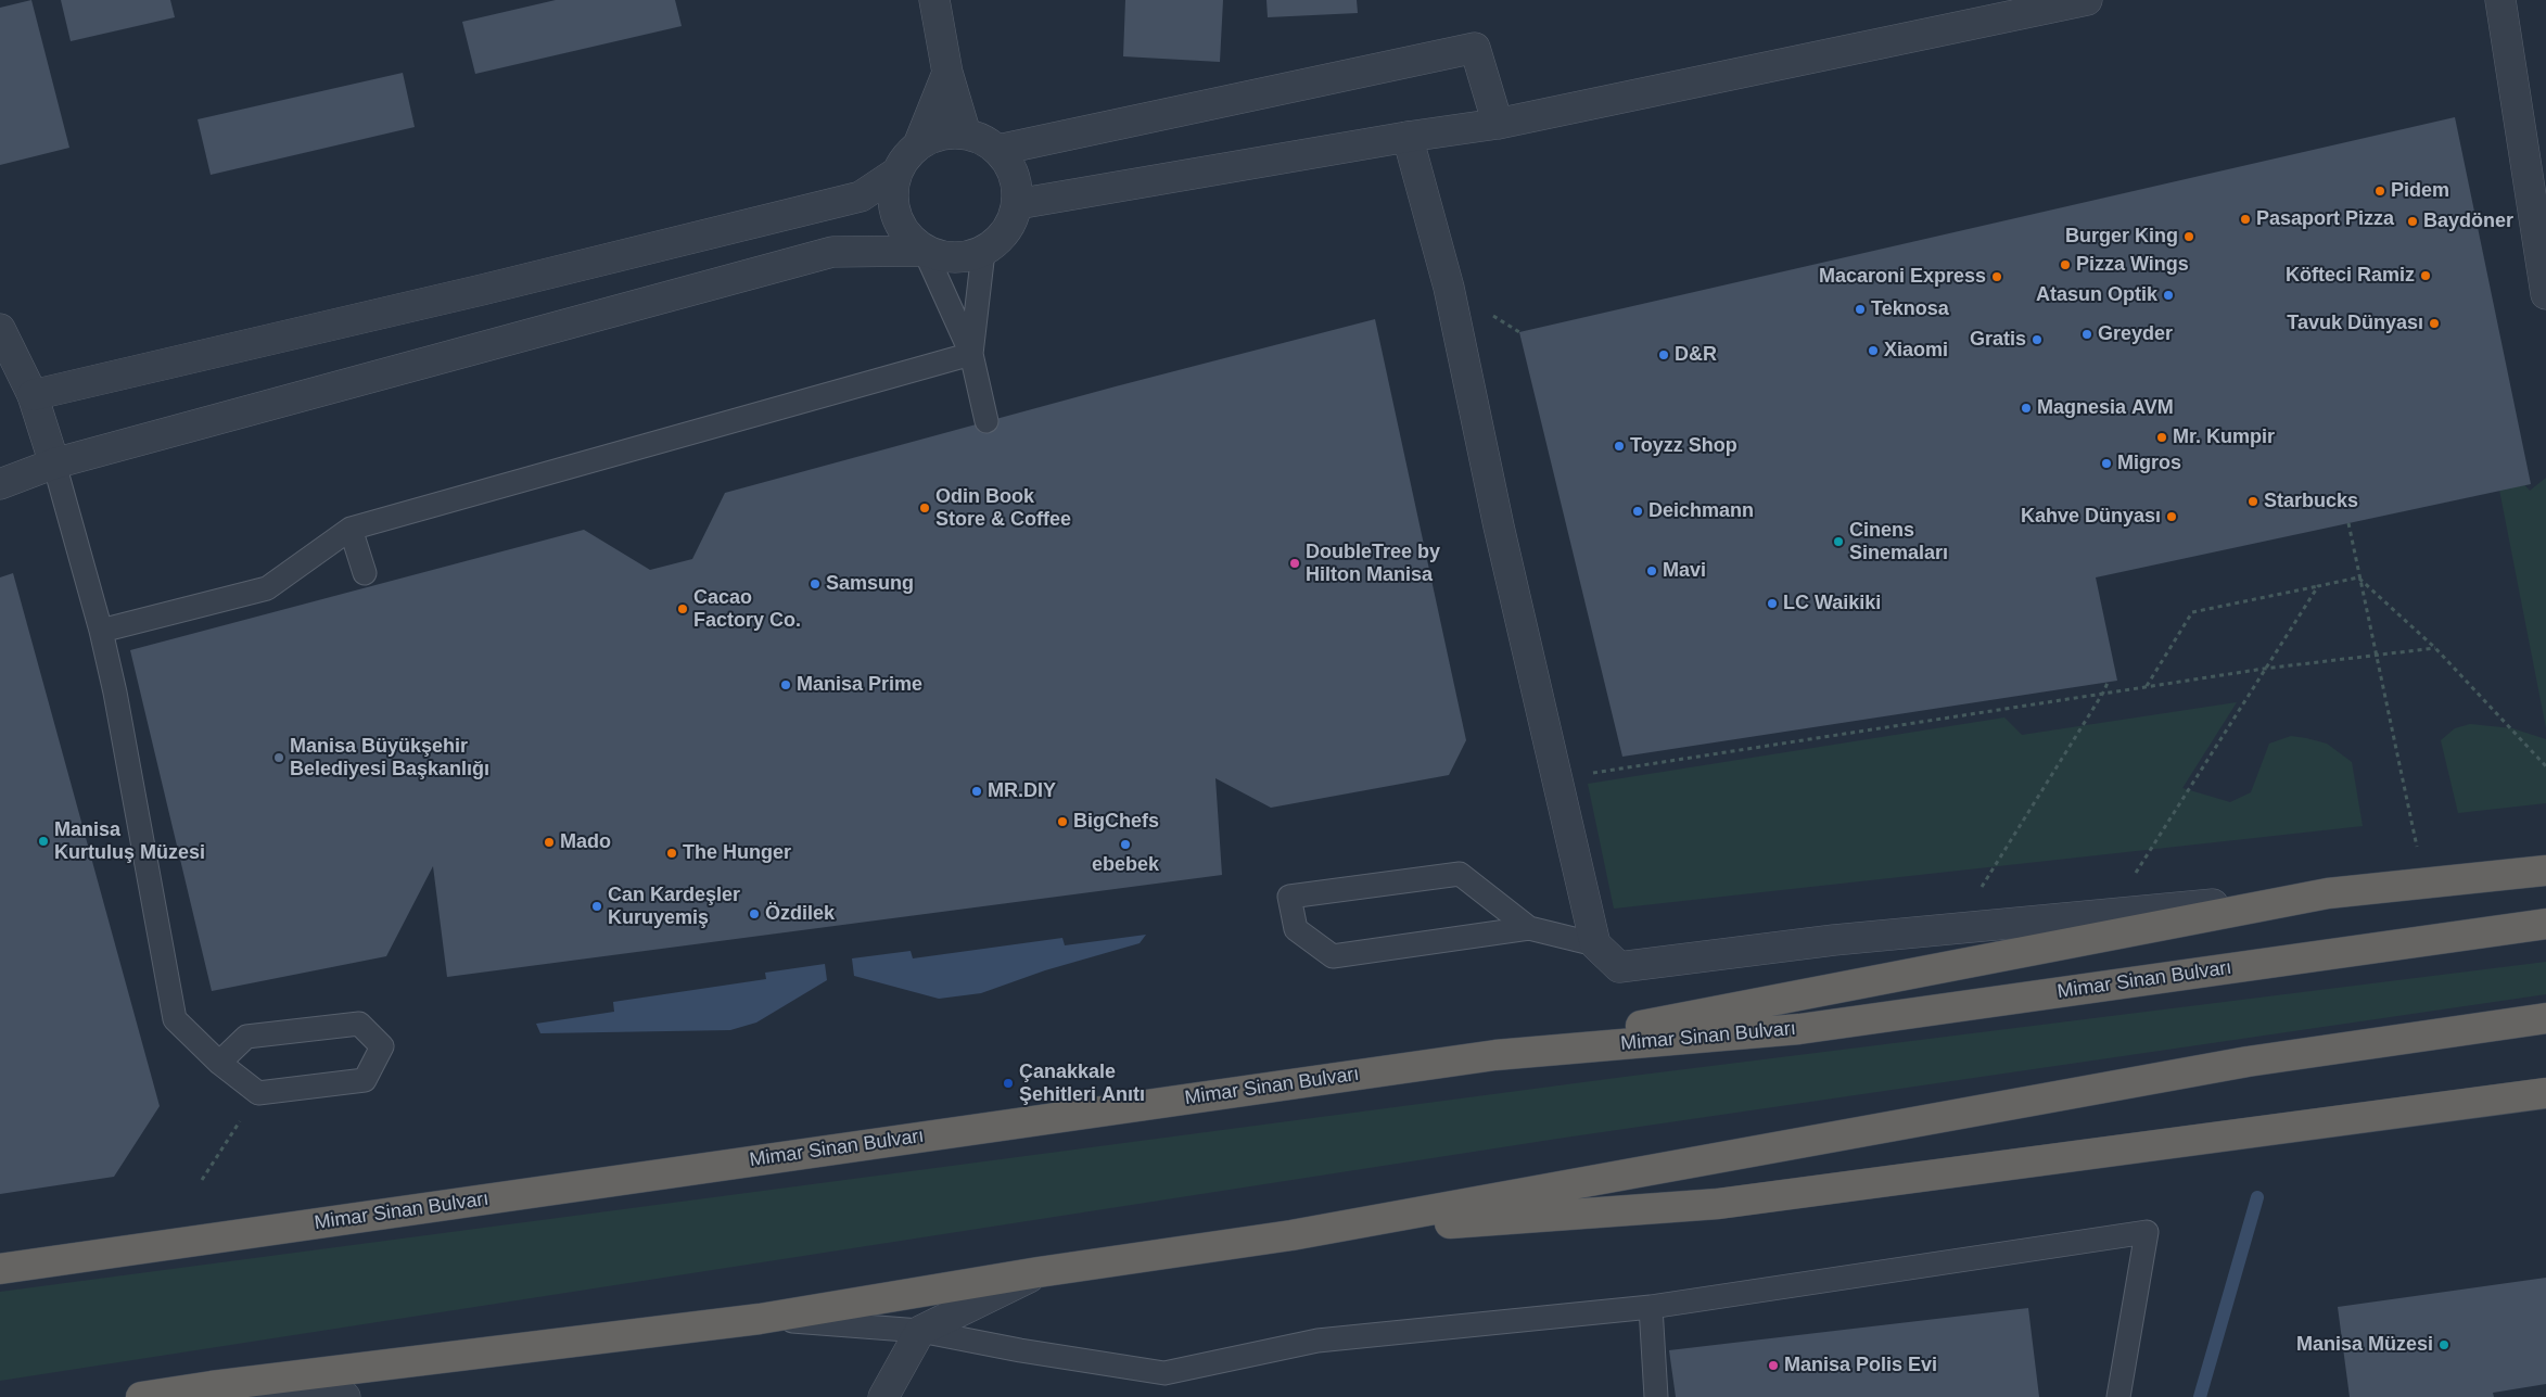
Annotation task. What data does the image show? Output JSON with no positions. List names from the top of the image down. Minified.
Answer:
{"streets":{"highway":["Mimar Sinan Bulvarı"]},"places":["Pidem","Pasaport Pizza","Baydöner","Burger King","Pizza Wings","Köfteci Ramiz","Macaroni Express","Atasun Optik","Teknosa","Tavuk Dünyası","Greyder","Gratis","Xiaomi","D&R","Magnesia AVM","Mr. Kumpir","Toyzz Shop","Migros","Starbucks","Odin Book Store & Coffee","Deichmann","Kahve Dünyası","Cinens Sinemaları","DoubleTree by Hilton Manisa","Mavi","Samsung","LC Waikiki","Cacao Factory Co.","Manisa Prime","Manisa Büyükşehir Belediyesi Başkanlığı","MR.DIY","BigChefs","Manisa Kurtuluş Müzesi","Mado","ebebek","The Hunger","Can Kardeşler Kuruyemiş","Özdilek","Çanakkale Şehitleri Anıtı","Manisa Müzesi","Manisa Polis Evi"]}
